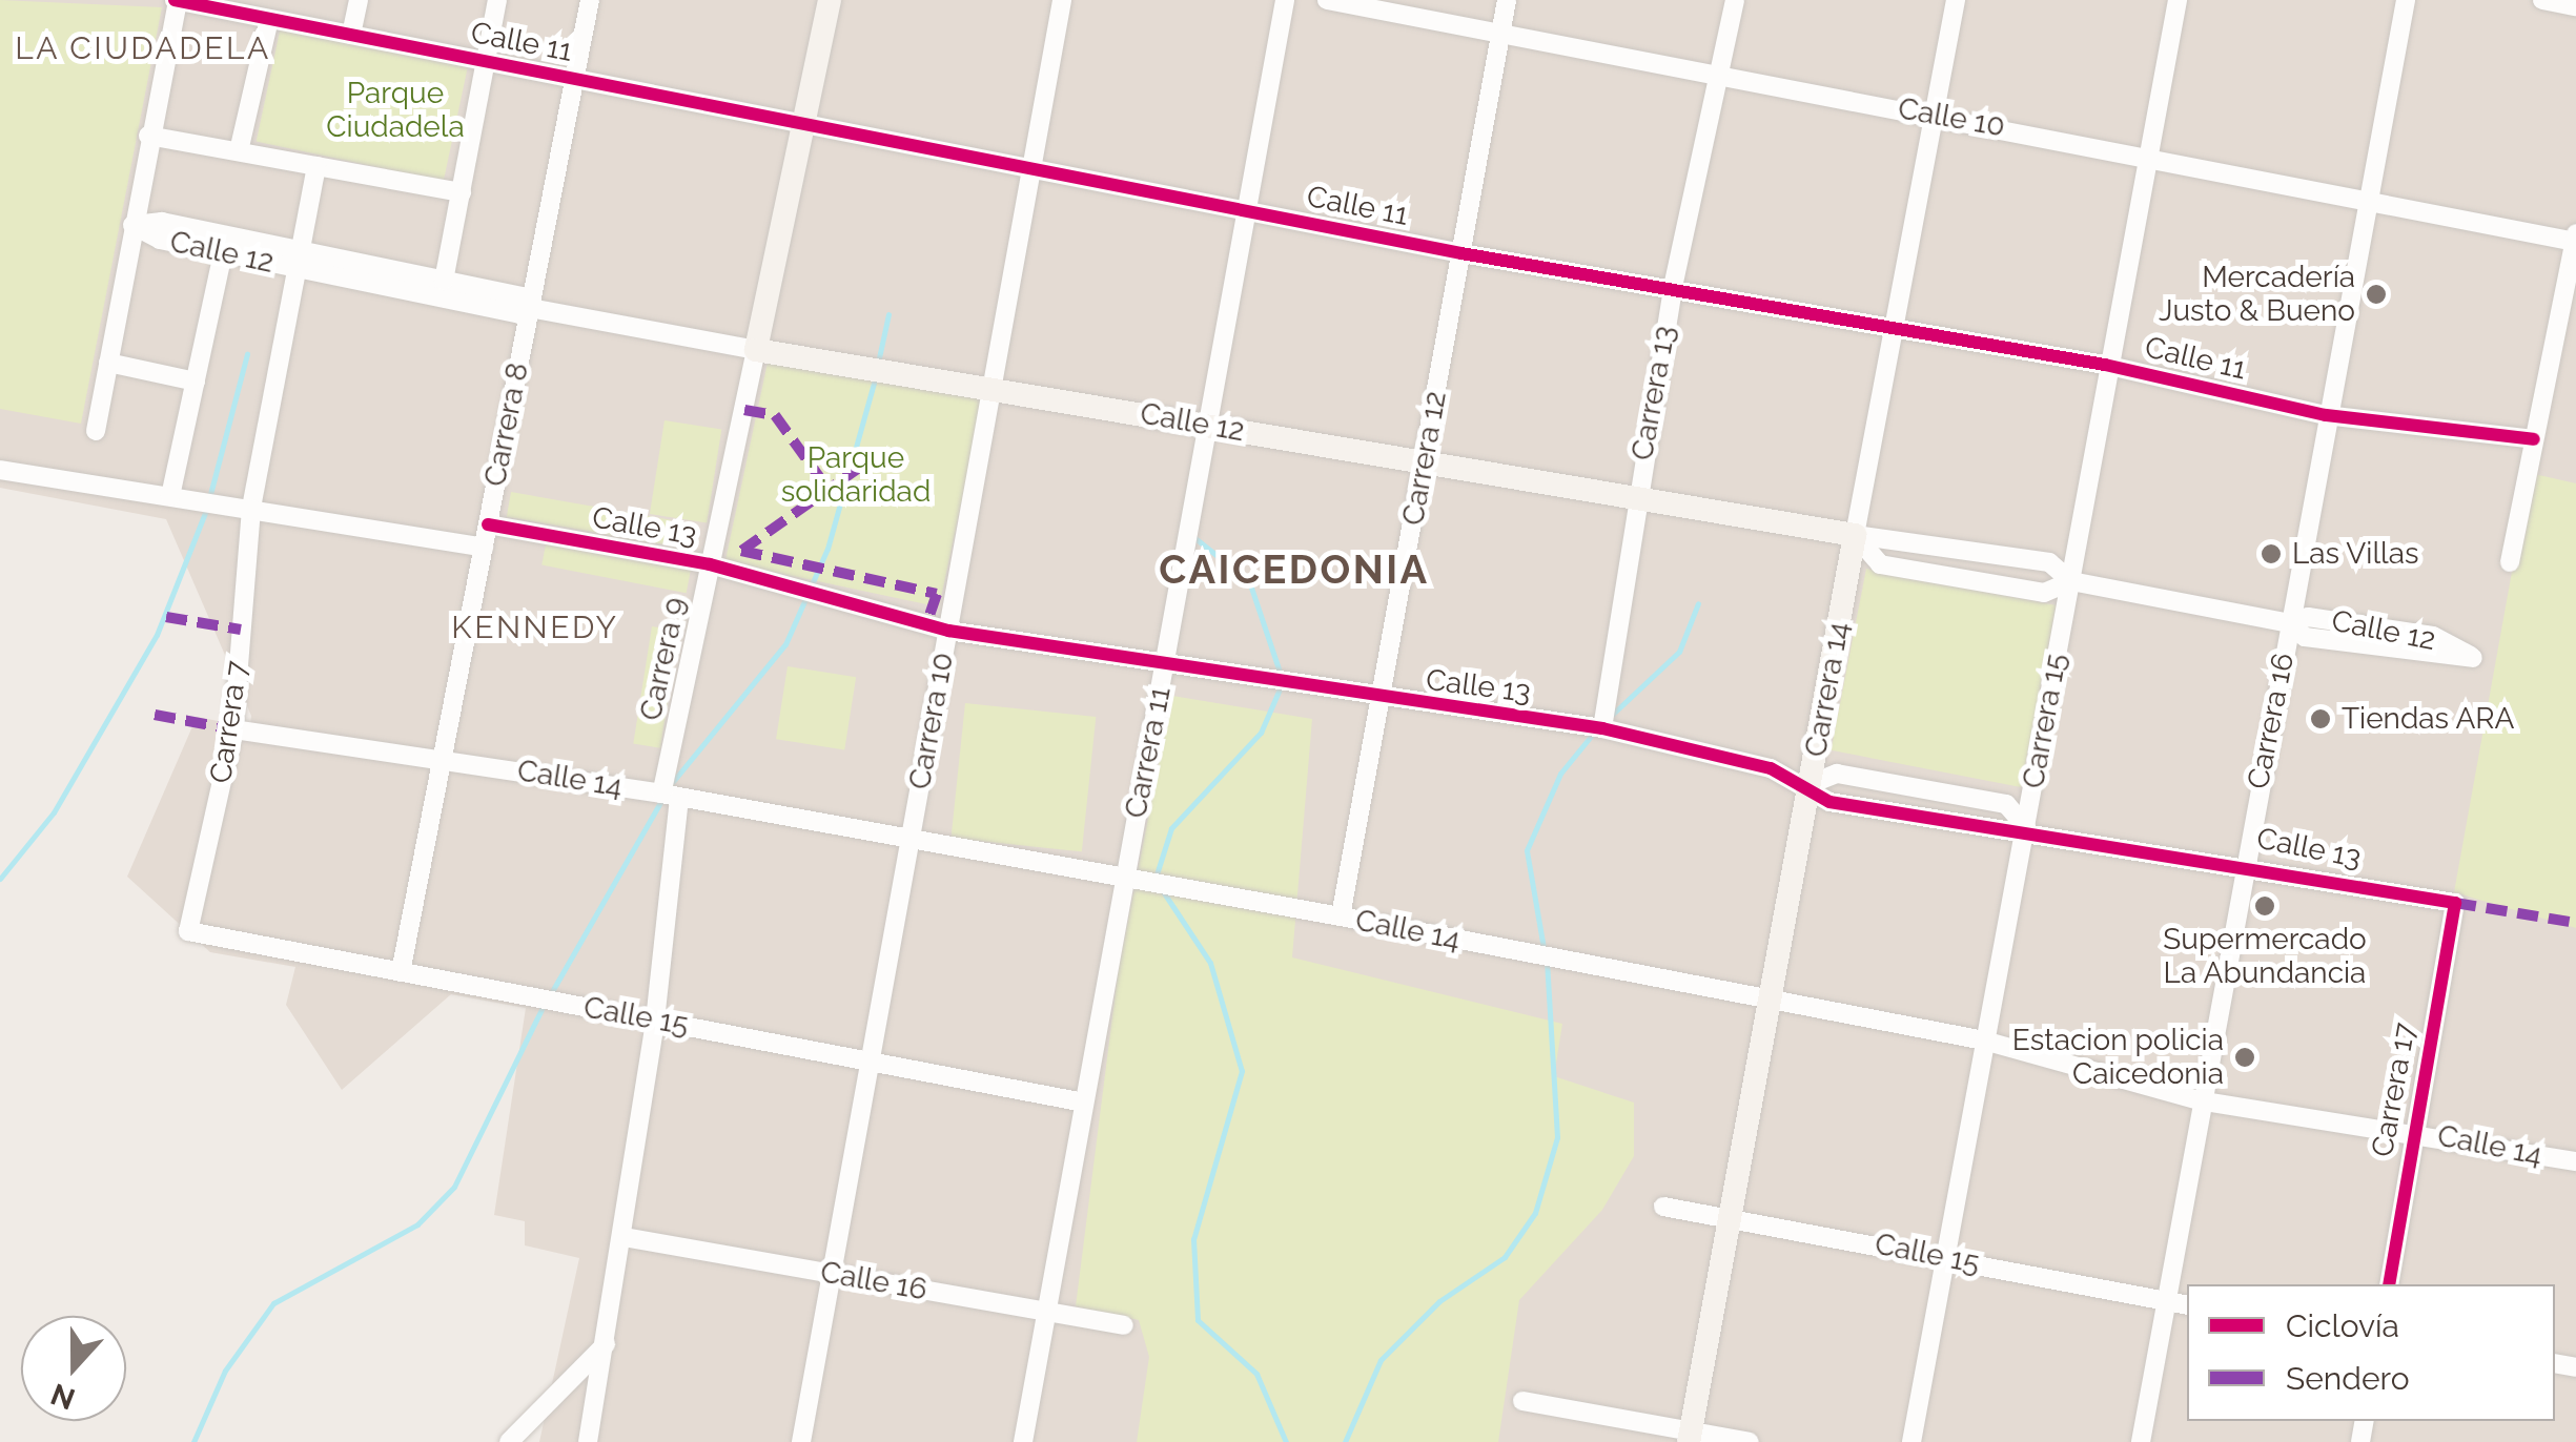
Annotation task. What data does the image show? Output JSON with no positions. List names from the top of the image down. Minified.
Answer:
{"streets":{"main road":["Calle 12","Carrera 9","Carrera 14"],"street":["Calle 11","Calle 10","Carrera 13","Carrera 8","Carrera 12","Calle 13","Carrera 10","Carrera 15","Carrera 16","Carrera 7","Carrera 11","Calle 14","Calle 15","Carrera 17","Calle 16"]},"crossings":[["Calle 11","Carrera 13"],["Calle 11","Carrera 8"],["Calle 11","Carrera 12"],["Calle 11","Carrera 9"],["Calle 11","Carrera 14"],["Calle 11","Carrera 10"],["Calle 11","Carrera 15"],["Calle 11","Carrera 16"],["Calle 11","Carrera 11"],["Calle 10","Carrera 13"],["Calle 10","Carrera 12"],["Calle 10","Carrera 14"],["Calle 10","Carrera 15"],["Calle 10","Carrera 16"],["Calle 12","Carrera 13"],["Calle 12","Carrera 8"],["Calle 12","Carrera 12"],["Calle 12","Carrera 9"],["Calle 12","Carrera 14"],["Calle 12","Carrera 10"],["Calle 12","Carrera 15"],["Calle 12","Carrera 16"],["Calle 12","Carrera 7"],["Calle 12","Carrera 11"],["Carrera 13","Calle 13"],["Carrera 8","Calle 13"],["Carrera 8","Calle 14"],["Carrera 8","Calle 15"],["Carrera 12","Calle 13"],["Carrera 12","Calle 14"],["Calle 13","Carrera 9"],["Calle 13","Carrera 14"],["Calle 13","Carrera 10"],["Calle 13","Carrera 15"],["Calle 13","Carrera 16"],["Calle 13","Carrera 11"],["Calle 13","Carrera 17"],["Carrera 9","Calle 14"],["Carrera 9","Calle 15"],["Carrera 9","Calle 16"],["Carrera 14","Calle 14"],["Carrera 14","Calle 15"],["Carrera 10","Calle 14"],["Carrera 10","Calle 15"],["Carrera 10","Calle 16"],["Carrera 15","Calle 14"],["Carrera 15","Calle 15"],["Carrera 16","Calle 14"],["Carrera 16","Calle 15"],["Carrera 7","Calle 14"],["Carrera 7","Calle 15"],["Carrera 11","Calle 14"],["Carrera 11","Calle 15"],["Carrera 11","Calle 16"],["Calle 14","Carrera 17"]],"districts":["LA CIUDADELA","CAICEDONIA","KENNEDY"],"parks":["Parque Ciudadela","Parque solidaridad"],"places":["Mercadería Justo & Bueno","Las Villas","Tiendas ARA","Supermercado La Abundancia","Estacion policia Caicedonia"],"legend":["Ciclovía","Sendero"],"north":"bottom"}
